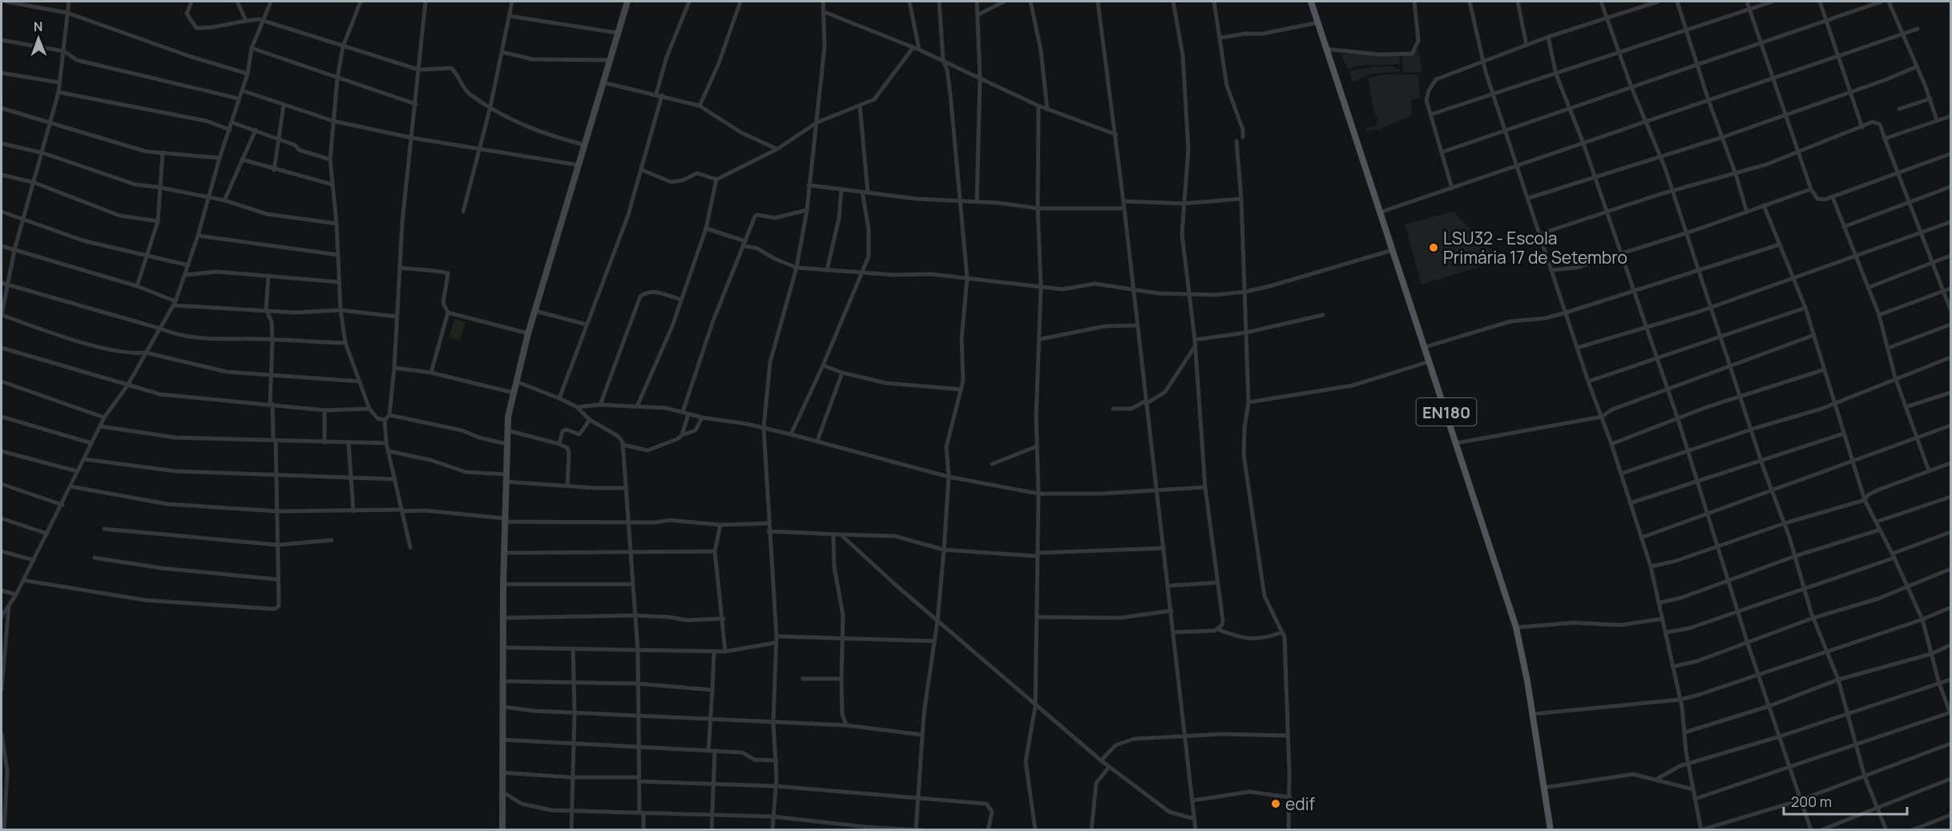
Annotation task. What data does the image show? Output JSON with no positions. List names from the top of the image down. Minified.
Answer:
{"streets":{"main road":["EN180"]},"places":["LSU32 - Escola Primária 17 de Setembro","edif"],"scale_bar":"200 m","north":"top"}
